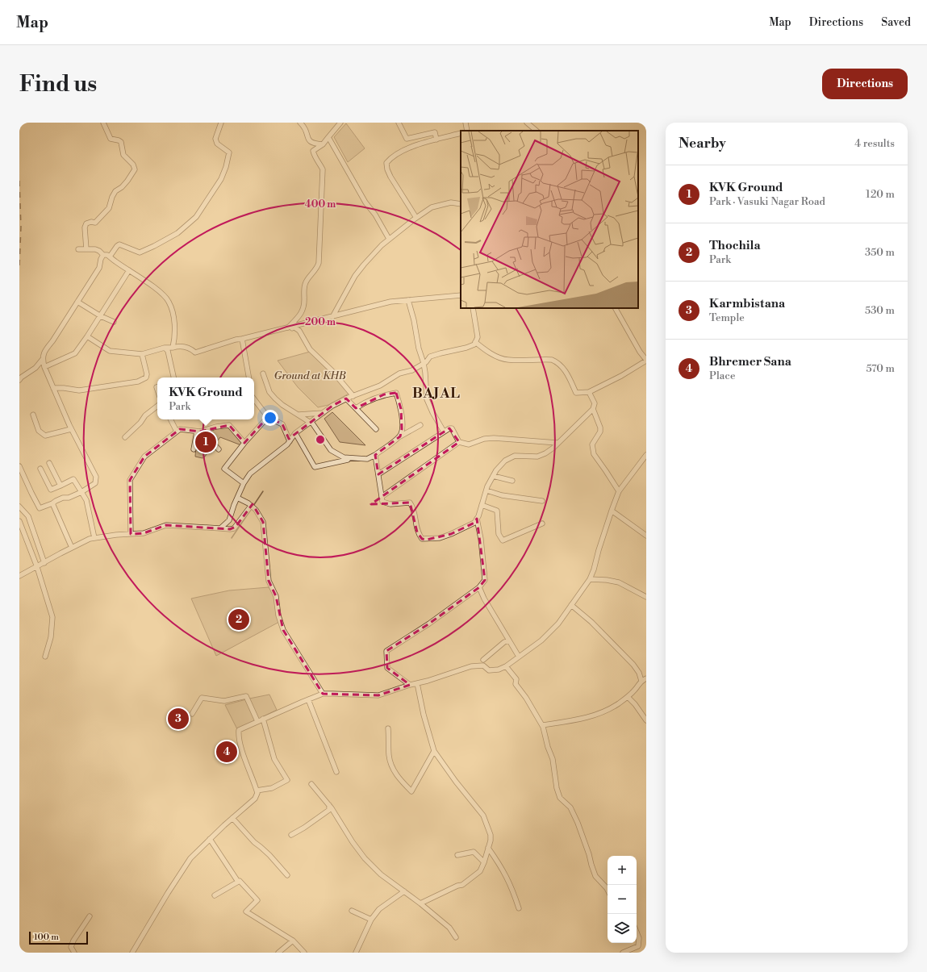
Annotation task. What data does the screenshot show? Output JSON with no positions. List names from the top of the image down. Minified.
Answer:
{"districts":["BAJAL"],"parks":["Ground at KHB"],"scale_bar":"100 m","page":{"header":"Map","nav":["Map","Directions","Saved"],"buttons":"Directions","title":"Find us","heading":["Nearby","4 results"],"list":[{"mark":"1","name":"KVK Ground","note":"Park · Vasuki Nagar Road","value":"120 m"},{"mark":"2","name":"Thochila","note":"Park","value":"350 m"},{"mark":"3","name":"Karmbistana","note":"Temple","value":"530 m"},{"mark":"4","name":"Bhremer Sana","note":"Place","value":"570 m"}],"popup":["KVK Ground","Park"],"pins":["1","2","3","4"],"map_buttons":["+","−"],"scale":"100 m"},"rings":["400 m","200 m"]}
